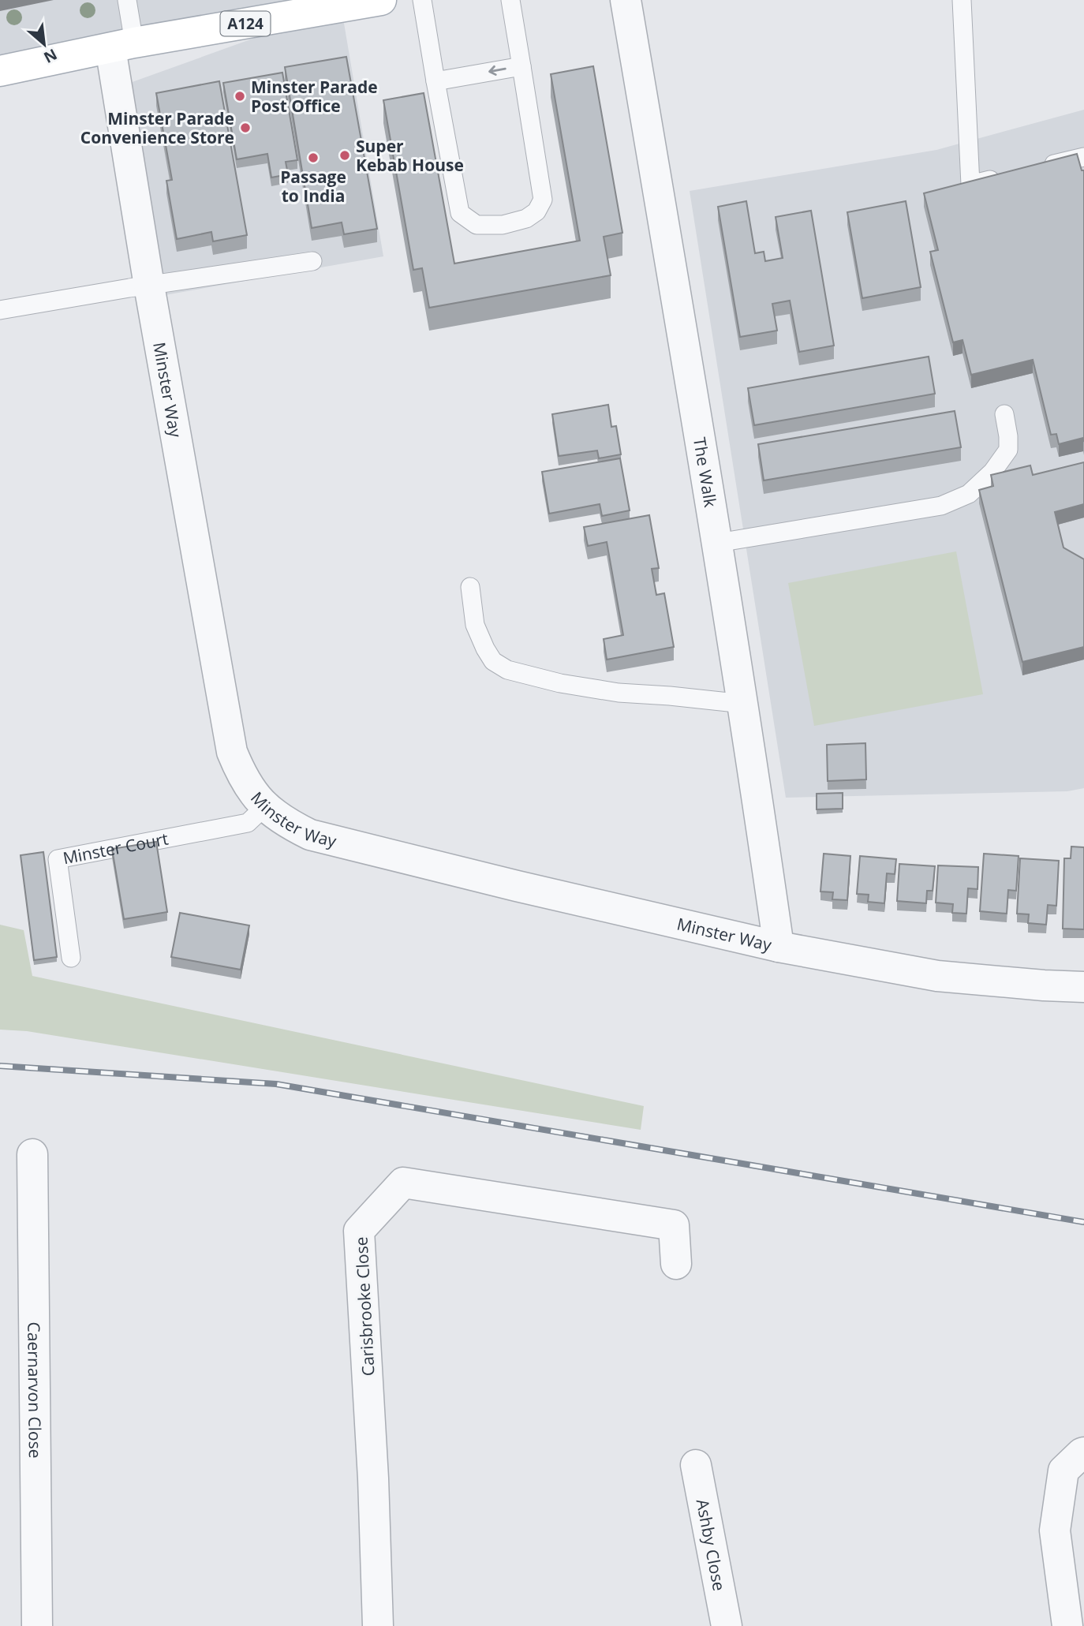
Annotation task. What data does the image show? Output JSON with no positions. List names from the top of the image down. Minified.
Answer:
{"streets":{"main road":["A124"],"street":["Minster Way","The Walk","Carisbrooke Close","Caernarvon Close","Ashby Close"],"lane":["Minster Court"]},"crossings":[["A124","Minster Way"],["Minster Way","The Walk"],["Minster Way","Minster Court"]],"places":["Minster Parade Post Office","Minster Parade Convenience Store","Super Kebab House","Passage to India"],"north":"bottom right"}
